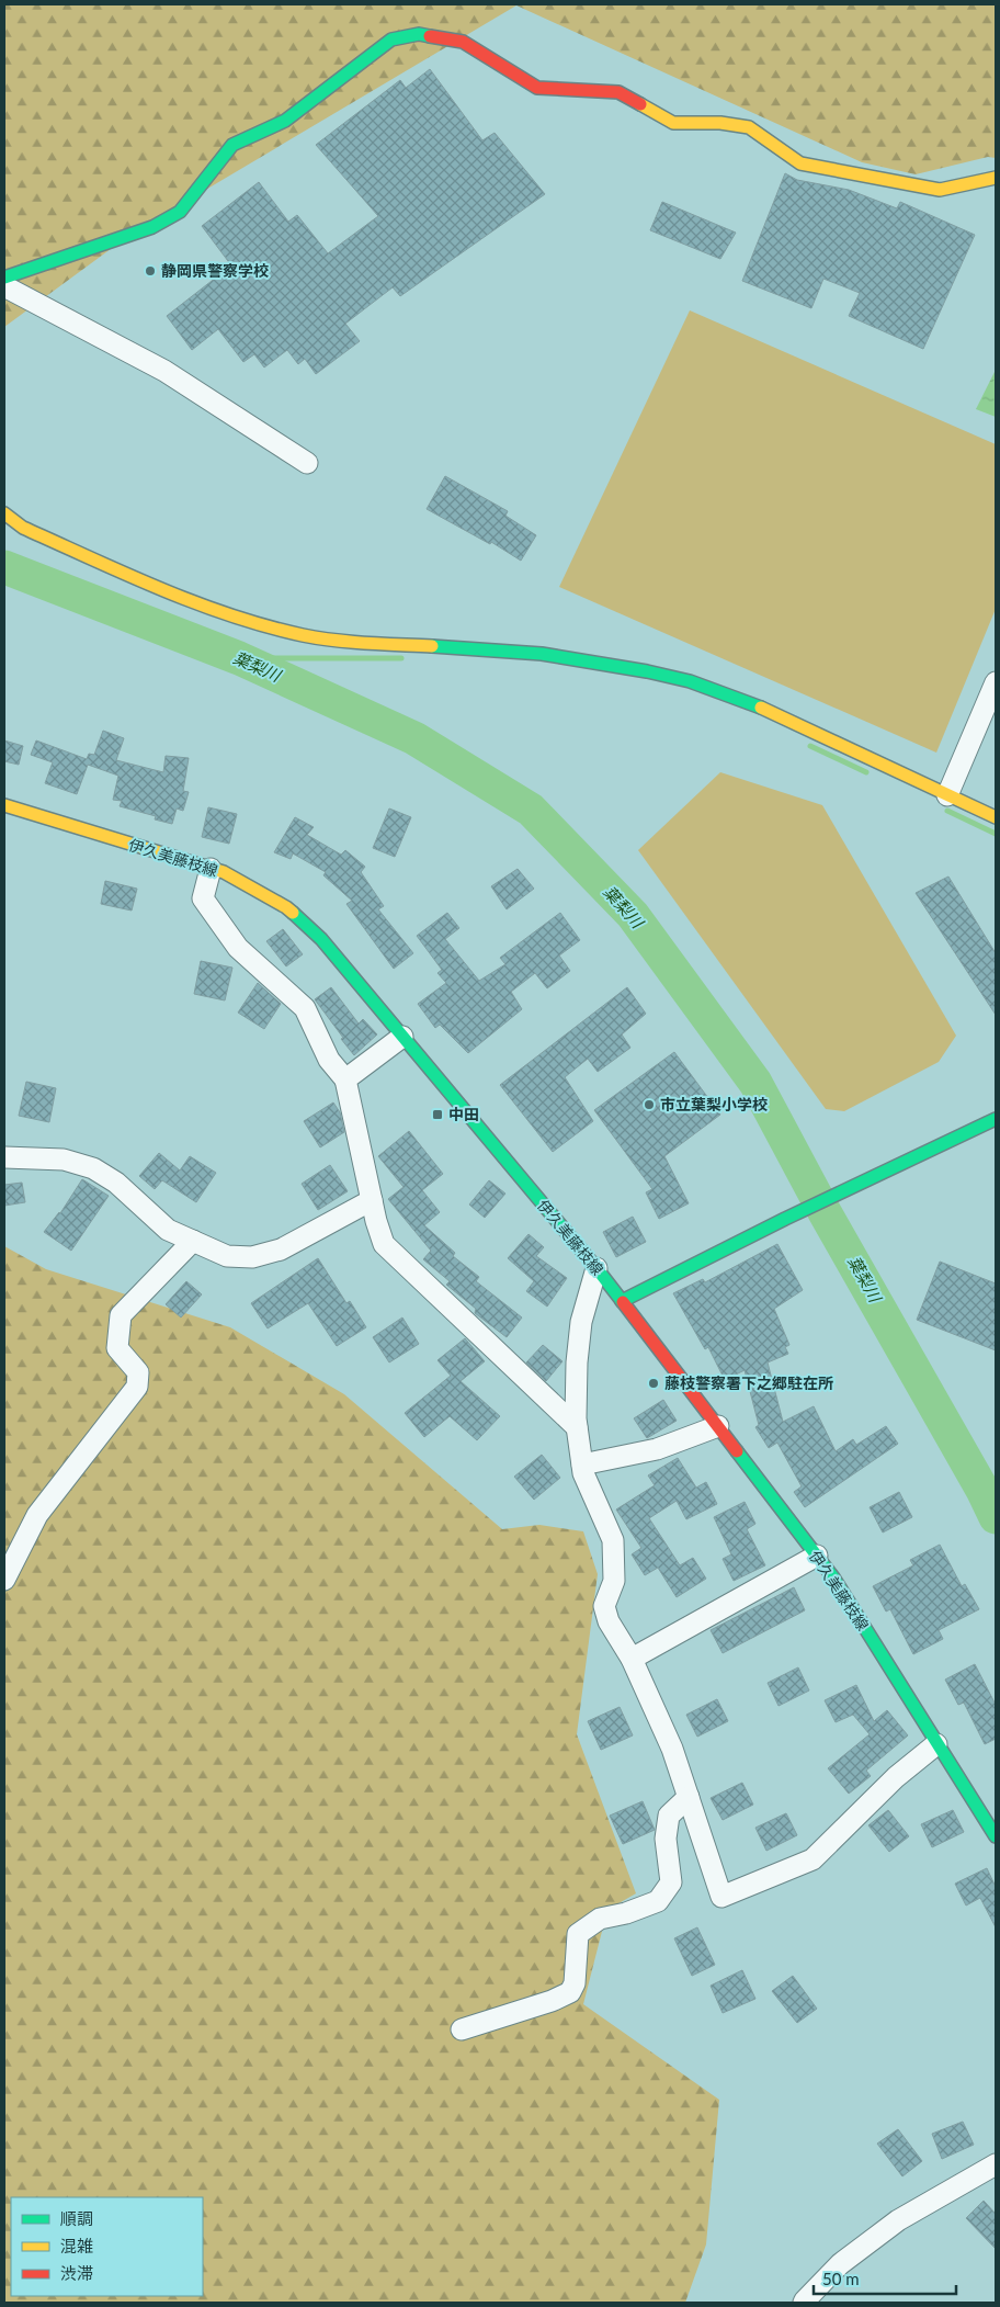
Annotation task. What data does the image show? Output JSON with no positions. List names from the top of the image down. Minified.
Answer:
{"streets":{"street":["伊久美藤枝線"]},"water":["葉梨川"],"places":{"other":["静岡県警察学校","市立葉梨小学校","藤枝警察署下之郷駐在所"],"transit":["中田"]},"legend":["順調","混雑","渋滞"],"scale_bar":"50 m"}
